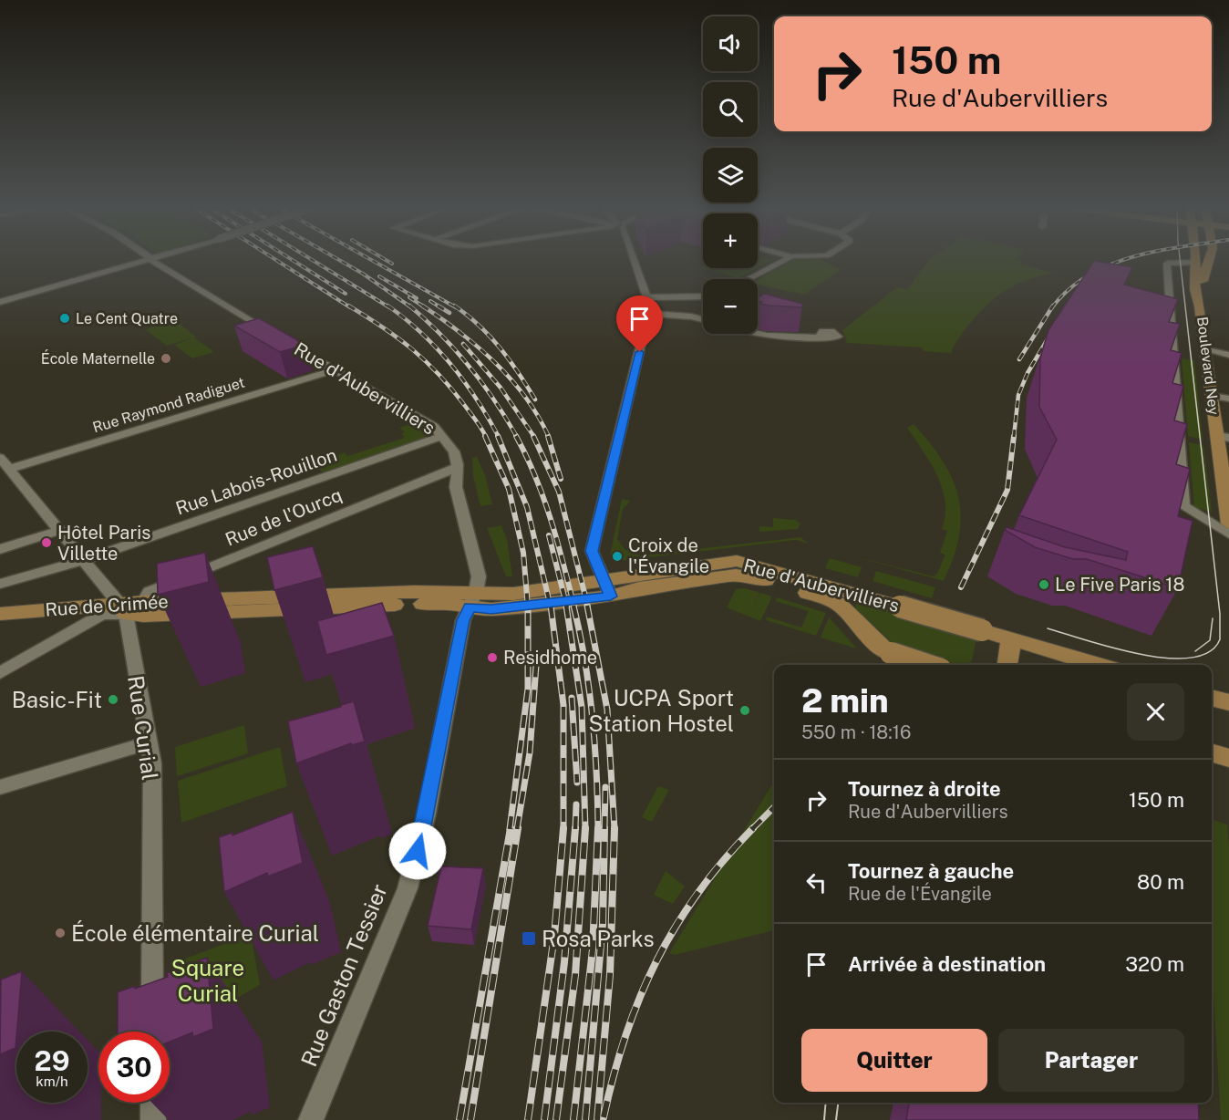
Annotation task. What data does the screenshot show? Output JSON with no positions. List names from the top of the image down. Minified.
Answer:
{"streets":{"main road":["Boulevard Ney","Rue d'Aubervilliers","Rue de Crimée"],"street":["Rue Raymond Radiguet","Rue Labois-Rouillon","Rue de l'Ourcq","Rue Curial","Rue Gaston Tessier"]},"crossings":[["Rue d'Aubervilliers","Rue Raymond Radiguet"],["Rue d'Aubervilliers","Rue Labois-Rouillon"],["Rue d'Aubervilliers","Rue de l'Ourcq"],["Rue d'Aubervilliers","Rue de Crimée"],["Rue d'Aubervilliers","Rue Gaston Tessier"],["Rue de l'Ourcq","Rue de Crimée"],["Rue de l'Ourcq","Rue Curial"],["Rue de Crimée","Rue Curial"],["Rue de Crimée","Rue Gaston Tessier"]],"parks":["Square Curial"],"places":{"other":["Le Cent Quatre","École Maternelle","Hôtel Paris Villette","Croix de l'Évangile","Le Five Paris 18","Residhome","Basic-Fit","UCPA Sport Station Hostel","École élémentaire Curial"],"transit":["Rosa Parks"]},"page":{"map_buttons":["+","−"],"turn":["150 m","Rue d'Aubervilliers"],"heading":["2 min","550 m · 18:16"],"list":[{"name":"Tournez à droite","note":"Rue d'Aubervilliers","value":"150 m"},{"name":"Tournez à gauche","note":"Rue de l'Évangile","value":"80 m"},{"name":"Arrivée à destination","value":"320 m"}],"buttons":["Quitter","Partager"],"speed":"29 km/h","limit":"30"}}
